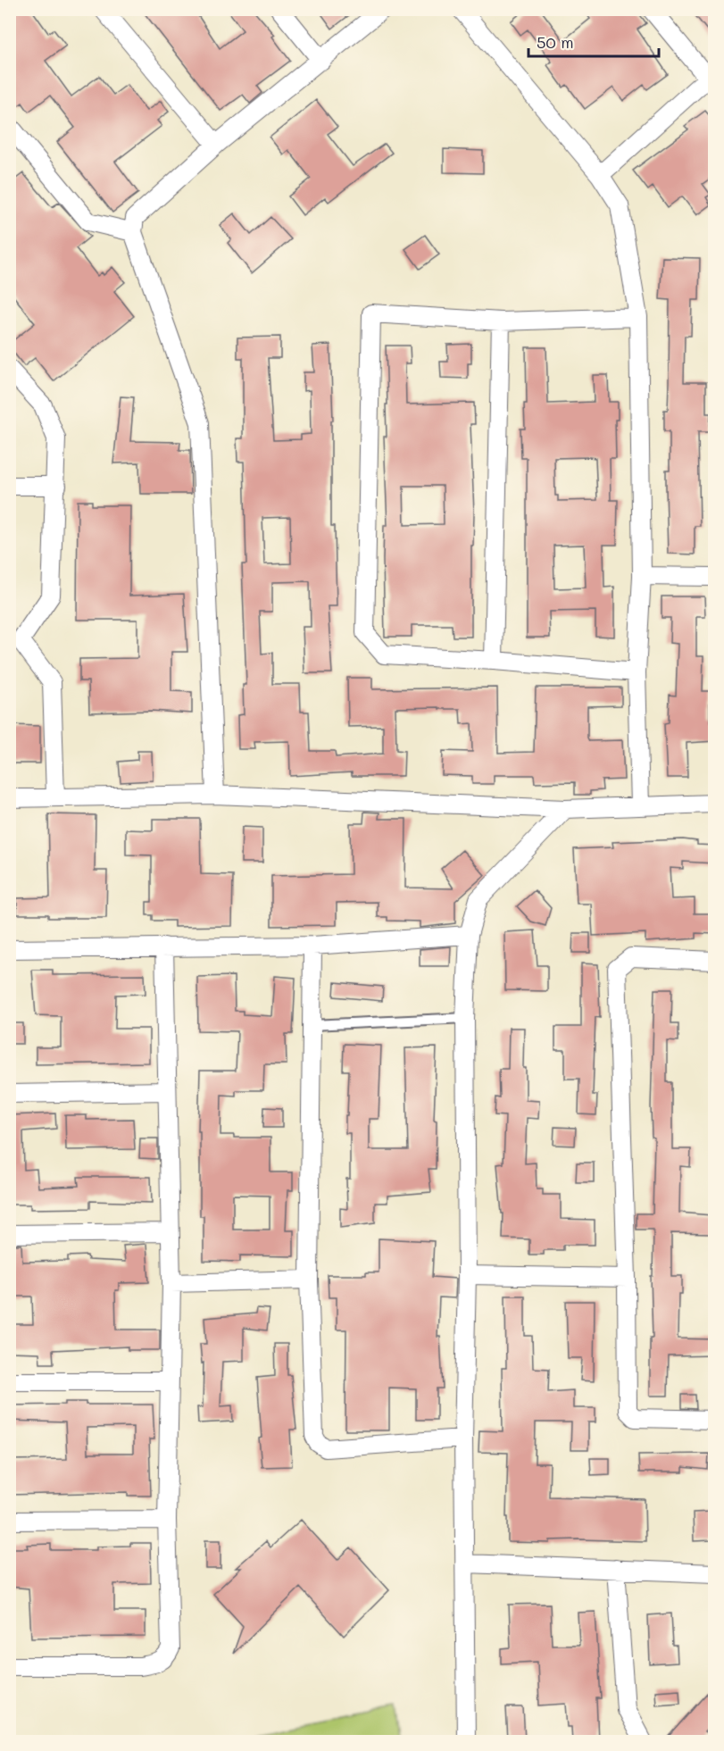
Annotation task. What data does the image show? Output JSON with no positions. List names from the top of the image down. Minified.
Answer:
{"scale_bar":"50 m"}
